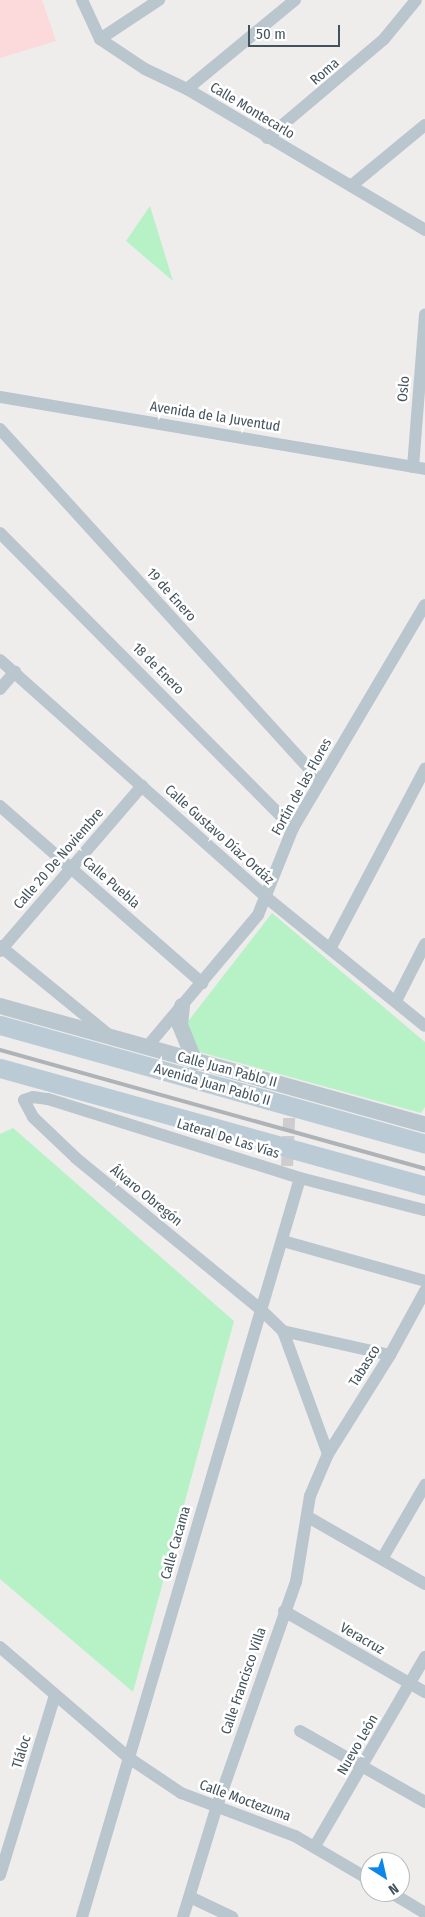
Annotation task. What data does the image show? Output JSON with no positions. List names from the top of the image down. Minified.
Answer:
{"streets":{"main road":["Avenida Juan Pablo II"],"street":["Roma","Calle Montecarlo","Oslo","Avenida de la Juventud","19 de Enero","18 de Enero","Fortín de las Flores","Calle Gustavo Díaz Ordáz","Calle 20 De Noviembre","Calle Puebla","Calle Juan Pablo II","Lateral De Las Vías","Álvaro Obregón","Tabasco","Calle Cacama","Veracruz","Calle Francisco Villa","Nuevo León","Tláloc","Calle Moctezuma"]},"crossings":[["Roma","Calle Montecarlo"],["Oslo","Avenida de la Juventud"],["19 de Enero","Fortín de las Flores"],["18 de Enero","Fortín de las Flores"],["Fortín de las Flores","Calle Gustavo Díaz Ordáz"],["Fortín de las Flores","Calle Puebla"],["Fortín de las Flores","Calle Juan Pablo II"],["Calle Gustavo Díaz Ordáz","Calle 20 De Noviembre"],["Calle 20 De Noviembre","Calle Puebla"],["Lateral De Las Vías","Álvaro Obregón"],["Lateral De Las Vías","Calle Cacama"],["Álvaro Obregón","Calle Cacama"],["Tabasco","Calle Francisco Villa"],["Calle Cacama","Calle Moctezuma"],["Veracruz","Calle Francisco Villa"],["Veracruz","Nuevo León"],["Calle Francisco Villa","Calle Moctezuma"],["Nuevo León","Calle Moctezuma"],["Tláloc","Calle Moctezuma"]],"scale_bar":"50 m","north":"bottom right"}
